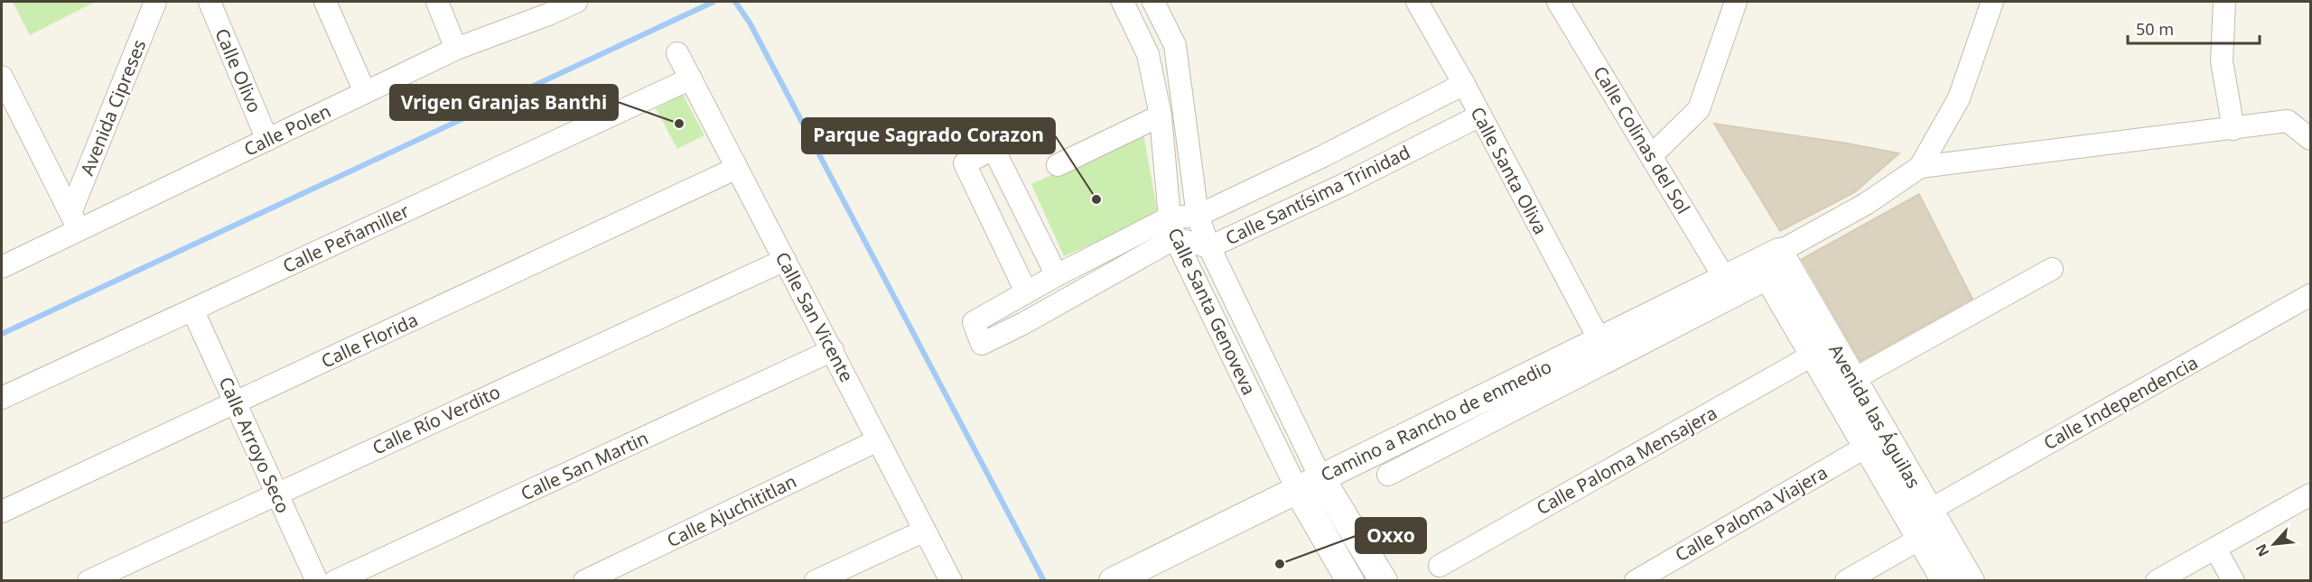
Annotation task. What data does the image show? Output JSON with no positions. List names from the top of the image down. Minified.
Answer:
{"streets":{"street":["Calle Olivo","Avenida Cipreses","Calle Polen","Calle Colinas del Sol","Calle Santa Oliva","Calle Santísima Trinidad","Calle Peñamiller","Calle Santa Genoveva","Calle San Vicente","Calle Florida","Calle Independencia","Avenida las Águilas","Calle Río Verdito","Camino a Rancho de enmedio","Calle Arroyo Seco","Calle Paloma Mensajera","Calle San Martin","Calle Ajuchititlan","Calle Paloma Viajera"]},"crossings":[["Calle Olivo","Calle Polen"],["Avenida Cipreses","Calle Polen"],["Calle Colinas del Sol","Camino a Rancho de enmedio"],["Calle Santa Oliva","Calle Santísima Trinidad"],["Calle Santa Oliva","Camino a Rancho de enmedio"],["Calle Santísima Trinidad","Calle Santa Genoveva"],["Calle Peñamiller","Calle San Vicente"],["Calle Peñamiller","Calle Arroyo Seco"],["Calle Santa Genoveva","Camino a Rancho de enmedio"],["Calle San Vicente","Calle Florida"],["Calle San Vicente","Calle Río Verdito"],["Calle San Vicente","Calle San Martin"],["Calle San Vicente","Calle Ajuchititlan"],["Calle Florida","Calle Arroyo Seco"],["Calle Independencia","Avenida las Águilas"],["Avenida las Águilas","Camino a Rancho de enmedio"],["Avenida las Águilas","Calle Paloma Mensajera"],["Avenida las Águilas","Calle Paloma Viajera"],["Calle Río Verdito","Calle Arroyo Seco"]],"places":["Vrigen Granjas Banthi","Parque Sagrado Corazon","Oxxo"],"scale_bar":"50 m","north":"bottom left"}
